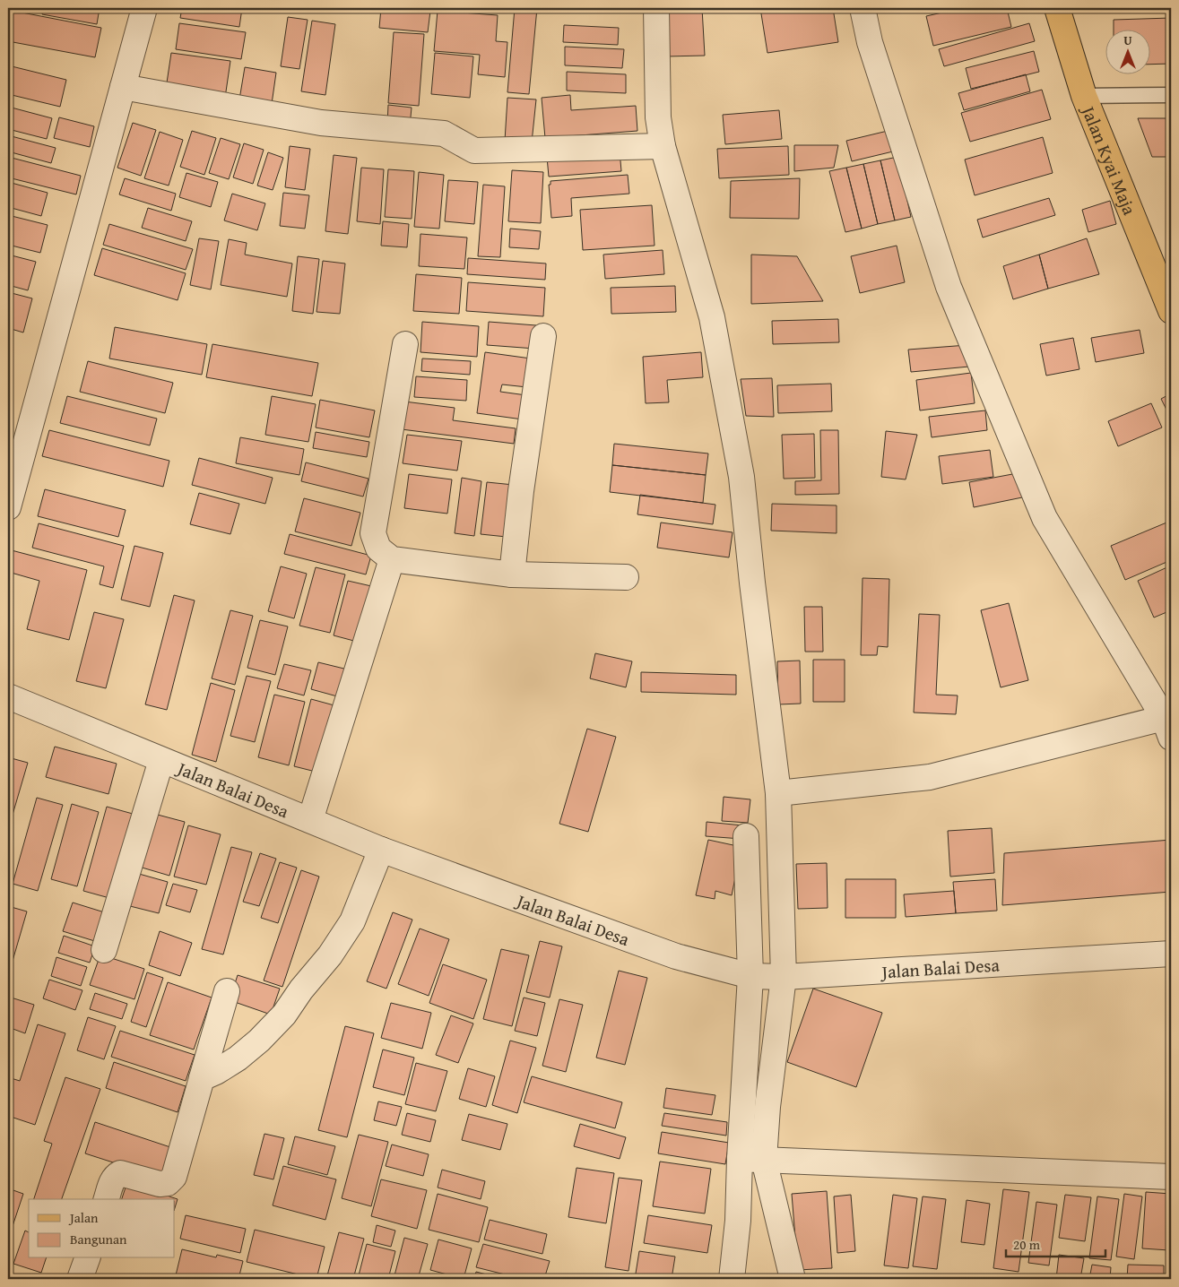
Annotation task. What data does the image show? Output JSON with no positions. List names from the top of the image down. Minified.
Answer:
{"streets":{"main road":["Jalan Kyai Maja"],"street":["Jalan Balai Desa"]},"legend":["Jalan","Bangunan"],"scale_bar":"20 m","north":"top"}
